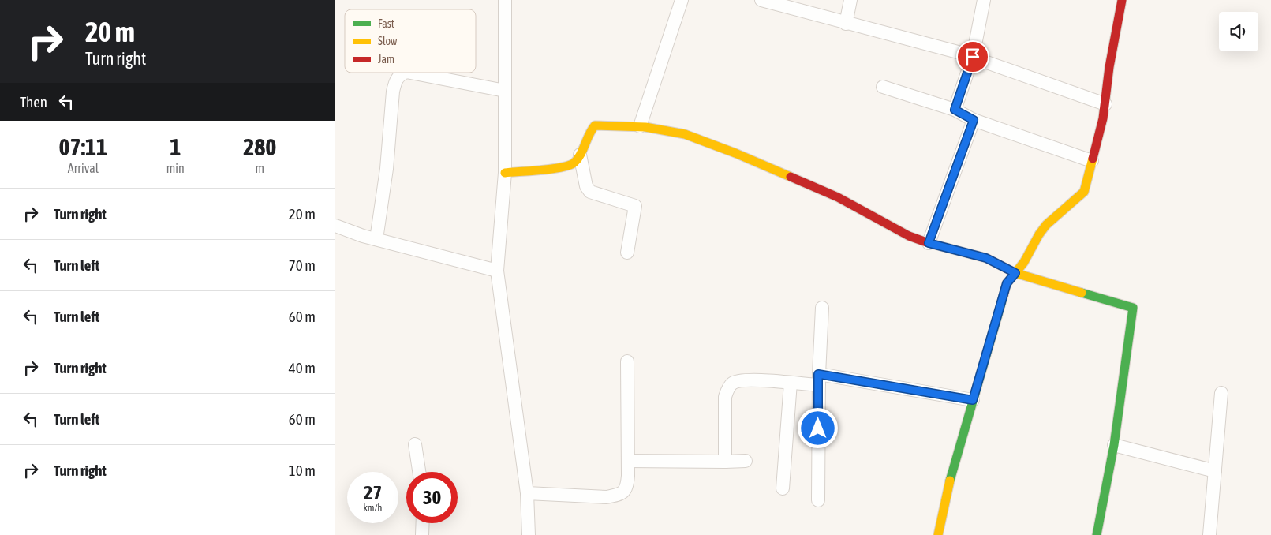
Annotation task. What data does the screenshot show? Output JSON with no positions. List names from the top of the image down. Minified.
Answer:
{"legend":["Fast","Slow","Jam"],"page":{"turn":["20 m","Turn right"],"then":"Then","eta":["07:11","Arrival","1","min","280","m"],"list":[{"name":"Turn right","value":"20 m"},{"name":"Turn left","value":"70 m"},{"name":"Turn left","value":"60 m"},{"name":"Turn right","value":"40 m"},{"name":"Turn left","value":"60 m"},{"name":"Turn right","value":"10 m"}],"speed":"27 km/h","limit":"30"}}
